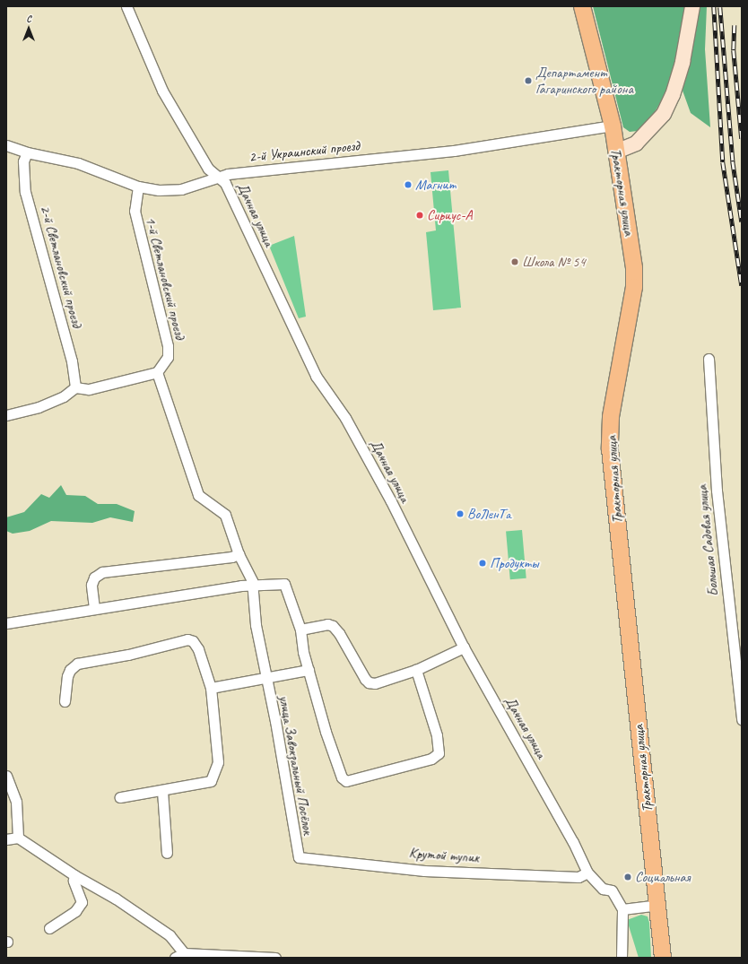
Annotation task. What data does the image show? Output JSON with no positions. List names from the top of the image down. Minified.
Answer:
{"streets":{"main road":["Тракторная улица"],"street":["2-й Украинский проезд","Дачная улица","2-й Светлановский проезд","1-й Светлановский проезд","Большая Садовая улица","улица Завокзальный Посёлок","Крутой тупик"]},"crossings":[["2-й Украинский проезд","Тракторная улица"],["2-й Украинский проезд","Дачная улица"],["2-й Украинский проезд","2-й Светлановский проезд"],["2-й Украинский проезд","1-й Светлановский проезд"],["Дачная улица","Крутой тупик"],["1-й Светлановский проезд","улица Завокзальный Посёлок"],["улица Завокзальный Посёлок","Крутой тупик"]],"places":["Департамент Гагаринского района","Магнит","Сириус-А","Школа № 54","ВоЛенТа","Продукты","Социальная"],"north":"top"}
